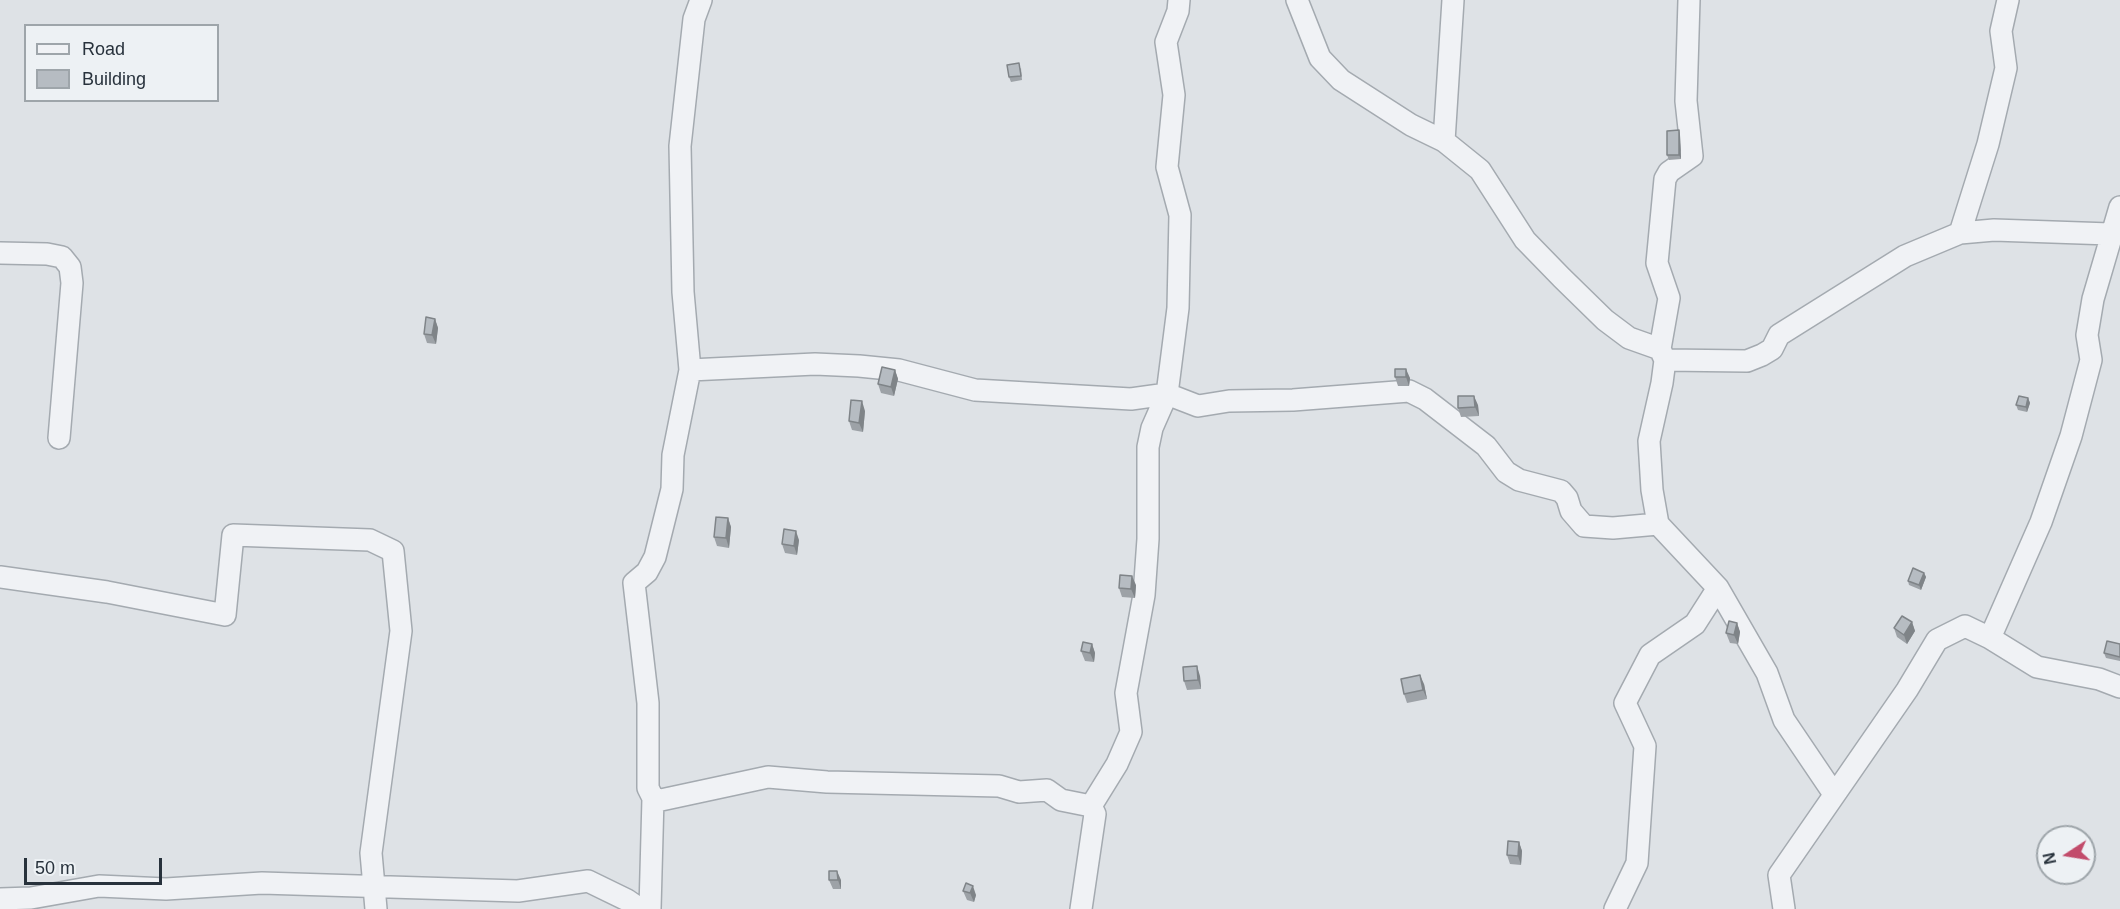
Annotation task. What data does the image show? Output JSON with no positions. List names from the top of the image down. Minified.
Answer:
{"legend":["Road","Building"],"scale_bar":"50 m","north":"left"}
